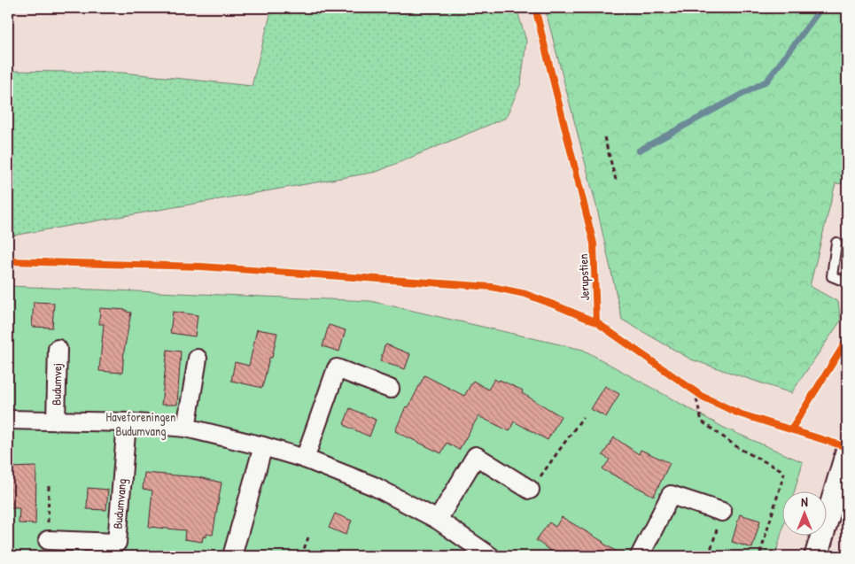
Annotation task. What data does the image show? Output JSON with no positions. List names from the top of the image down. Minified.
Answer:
{"streets":{"street":["Budumvej","Budumvang"],"cycle path":["Jerupstien"]},"parks":["Haveforeningen Budumvang"],"north":"top"}
